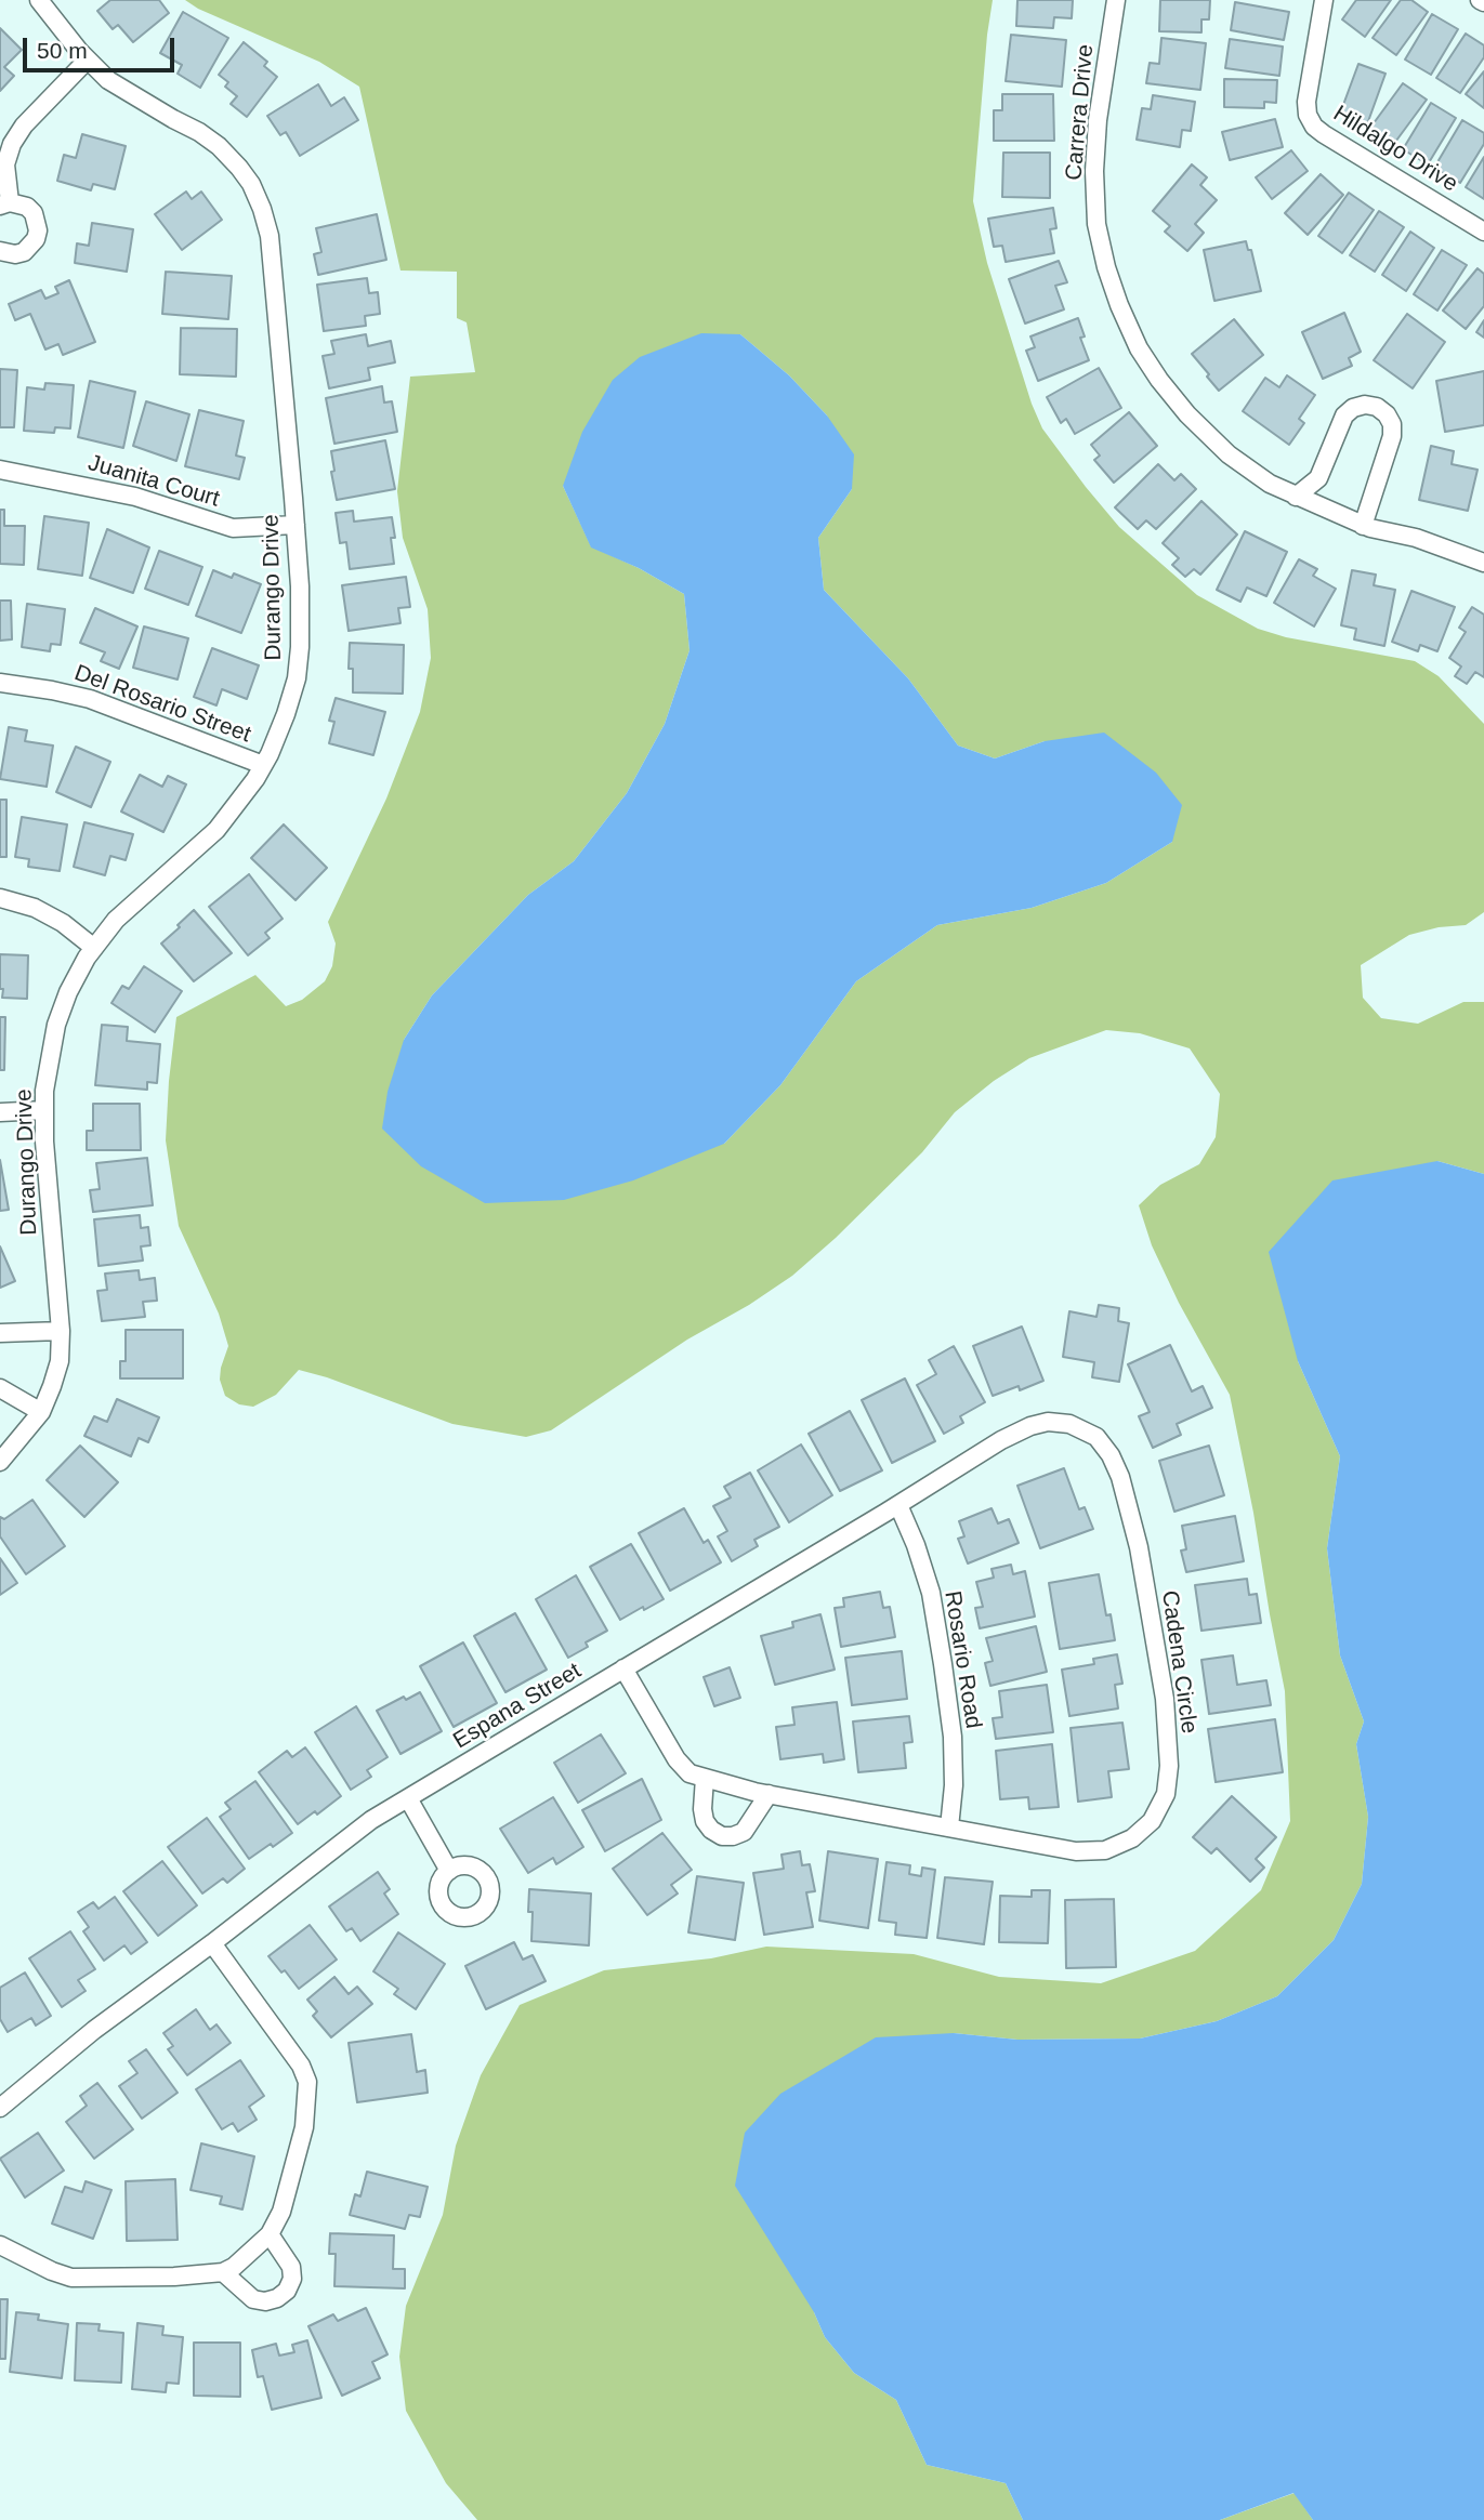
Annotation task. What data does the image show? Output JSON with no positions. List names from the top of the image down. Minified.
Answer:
{"streets":{"street":["Carrera Drive","Hildalgo Drive","Juanita Court","Durango Drive","Del Rosario Street","Rosario Road","Cadena Circle","Espana Street"]},"crossings":[["Juanita Court","Durango Drive"],["Durango Drive","Del Rosario Street"],["Rosario Road","Cadena Circle"],["Rosario Road","Espana Street"],["Cadena Circle","Espana Street"]],"scale_bar":"50 m"}
